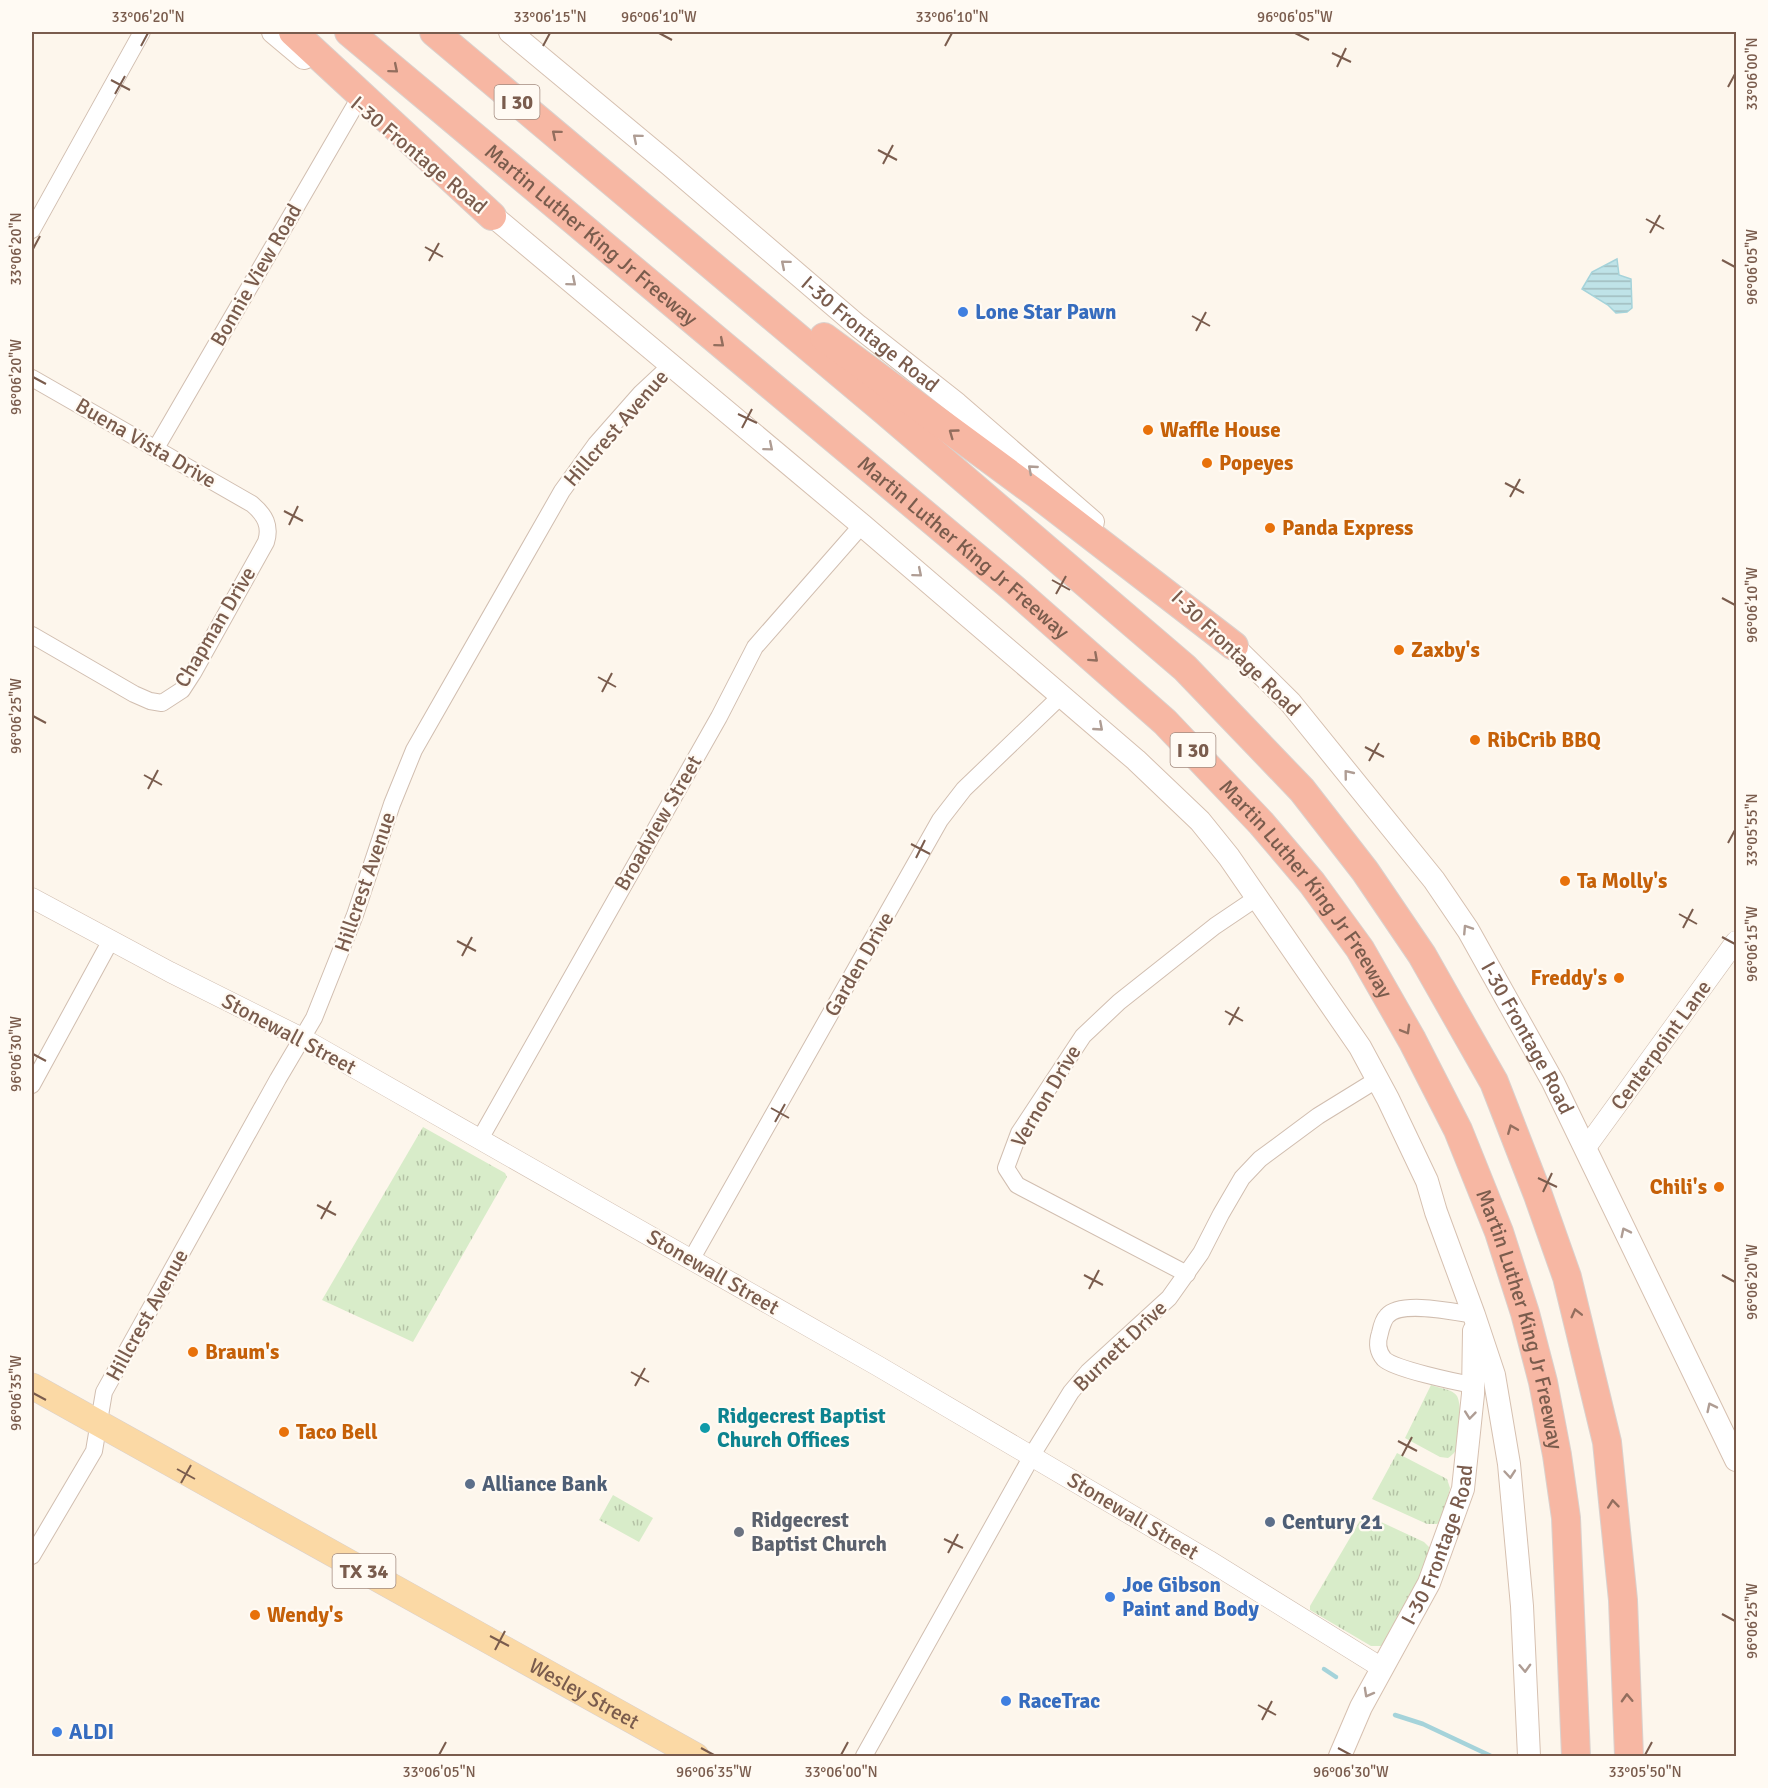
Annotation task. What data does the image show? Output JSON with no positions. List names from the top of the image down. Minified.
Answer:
{"streets":{"highway":["I 30","Martin Luther King Jr Freeway"],"main road":["I-30 Frontage Road","TX 34","Wesley Street"],"street":["Bonnie View Road","Hillcrest Avenue","Buena Vista Drive","Chapman Drive","Broadview Street","Garden Drive","Stonewall Street","Centerpoint Lane","Vernon Drive","Burnett Drive"]},"crossings":[["I-30 Frontage Road","Bonnie View Road"],["I-30 Frontage Road","Hillcrest Avenue"],["I-30 Frontage Road","Broadview Street"],["I-30 Frontage Road","Garden Drive"],["I-30 Frontage Road","Stonewall Street"],["I-30 Frontage Road","Centerpoint Lane"],["I-30 Frontage Road","Vernon Drive"],["I-30 Frontage Road","Burnett Drive"],["Bonnie View Road","Buena Vista Drive"],["Hillcrest Avenue","Stonewall Street"],["Hillcrest Avenue","Wesley Street"],["Buena Vista Drive","Chapman Drive"],["Broadview Street","Stonewall Street"],["Garden Drive","Stonewall Street"],["Stonewall Street","Burnett Drive"],["Vernon Drive","Burnett Drive"]],"places":["Lone Star Pawn","Waffle House","Popeyes","Panda Express","Zaxby's","RibCrib BBQ","Ta Molly's","Freddy's","Chili's","Braum's","Ridgecrest Baptist Church Offices","Taco Bell","Alliance Bank","Century 21","Ridgecrest Baptist Church","Joe Gibson Paint and Body","Wendy's","RaceTrac","ALDI"],"coordinates":["33°06'20\"N","33°06'15\"N","96°06'10\"W","33°06'10\"N","96°06'05\"W","33°06'00\"N","96°06'20\"W","96°06'25\"W","33°05'55\"N","96°06'15\"W","96°06'30\"W","96°06'35\"W","33°06'05\"N","33°05'50\"N"]}
